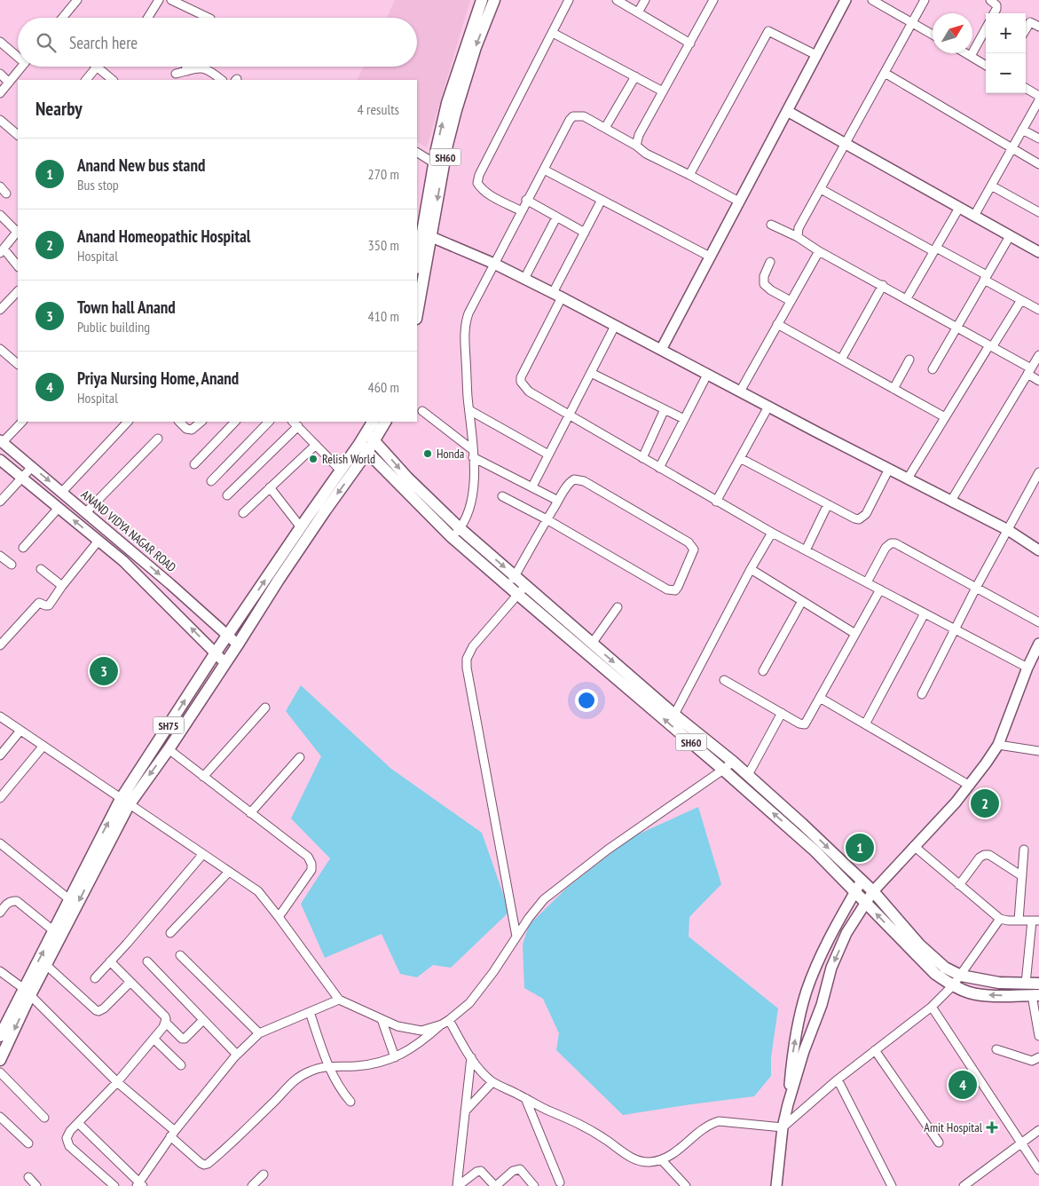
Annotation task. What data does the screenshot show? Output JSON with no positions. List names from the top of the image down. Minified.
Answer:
{"streets":{"main road":["SH60","SH75"],"street":["ANAND VIDYA NAGAR ROAD"]},"crossings":[["SH60","SH75"],["ANAND VIDYA NAGAR ROAD","SH75"]],"places":{"other":["Honda","Relish World"],"health":["Amit Hospital"]},"north":"top right","page":{"map_buttons":["+","−"],"search":"Search here","heading":["Nearby","4 results"],"list":[{"mark":"1","name":"Anand New bus stand","note":"Bus stop","value":"270 m"},{"mark":"2","name":"Anand Homeopathic Hospital","note":"Hospital","value":"350 m"},{"mark":"3","name":"Town hall Anand","note":"Public building","value":"410 m"},{"mark":"4","name":"Priya Nursing Home, Anand","note":"Hospital","value":"460 m"}],"pins":["3","2","1","4"]}}
